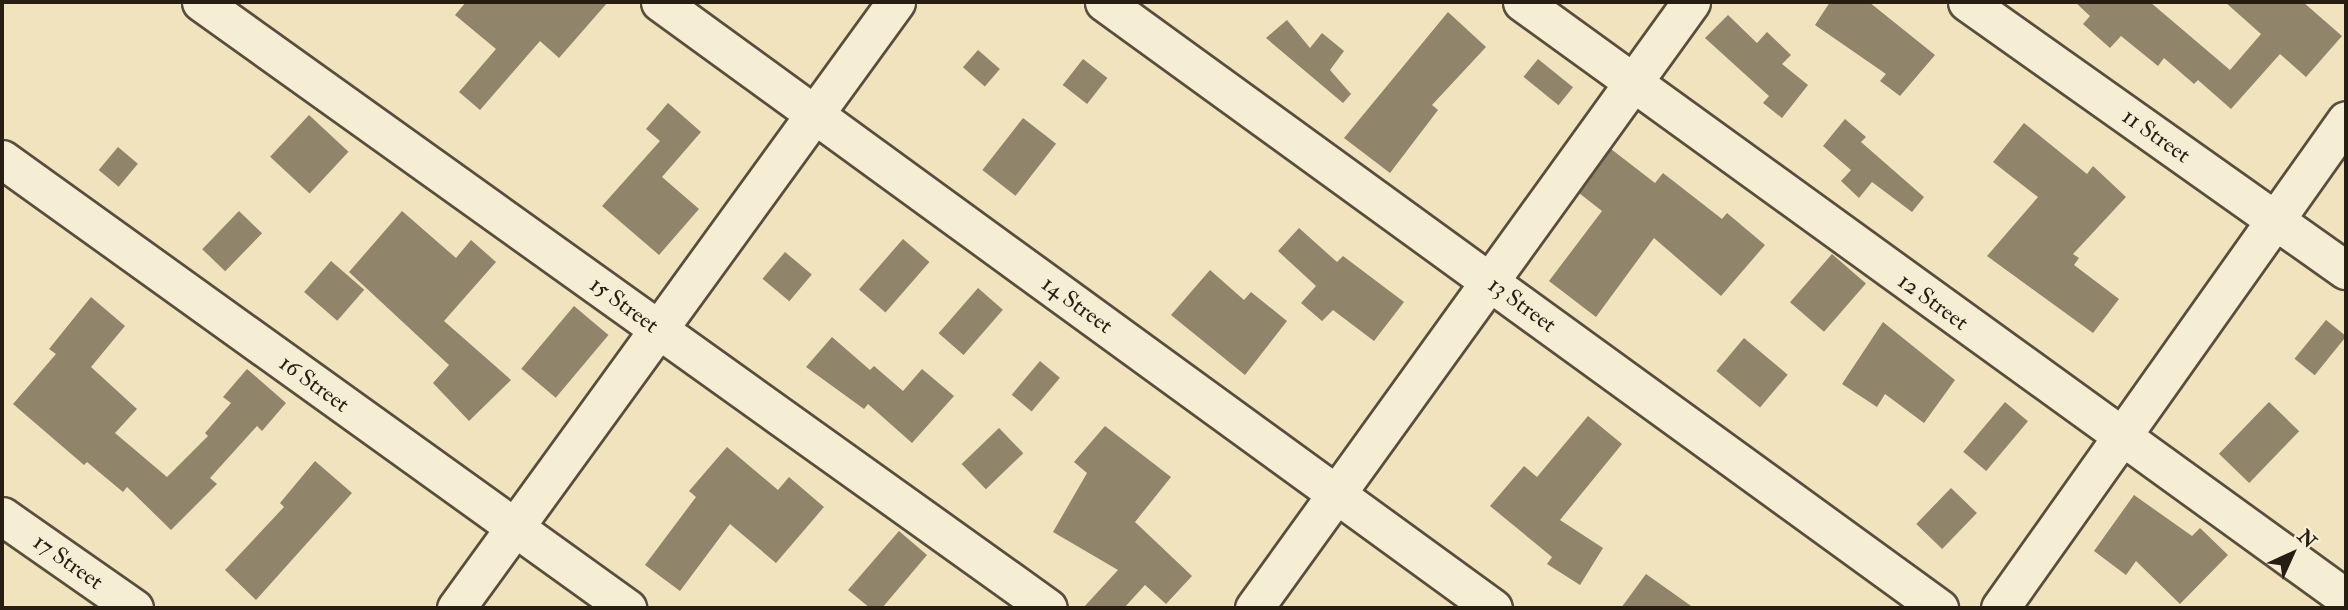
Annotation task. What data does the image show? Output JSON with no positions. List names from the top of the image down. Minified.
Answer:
{"streets":{"street":["11 Street","12 Street","15 Street","14 Street","13 Street","16 Street","17 Street"]},"north":"top right"}
